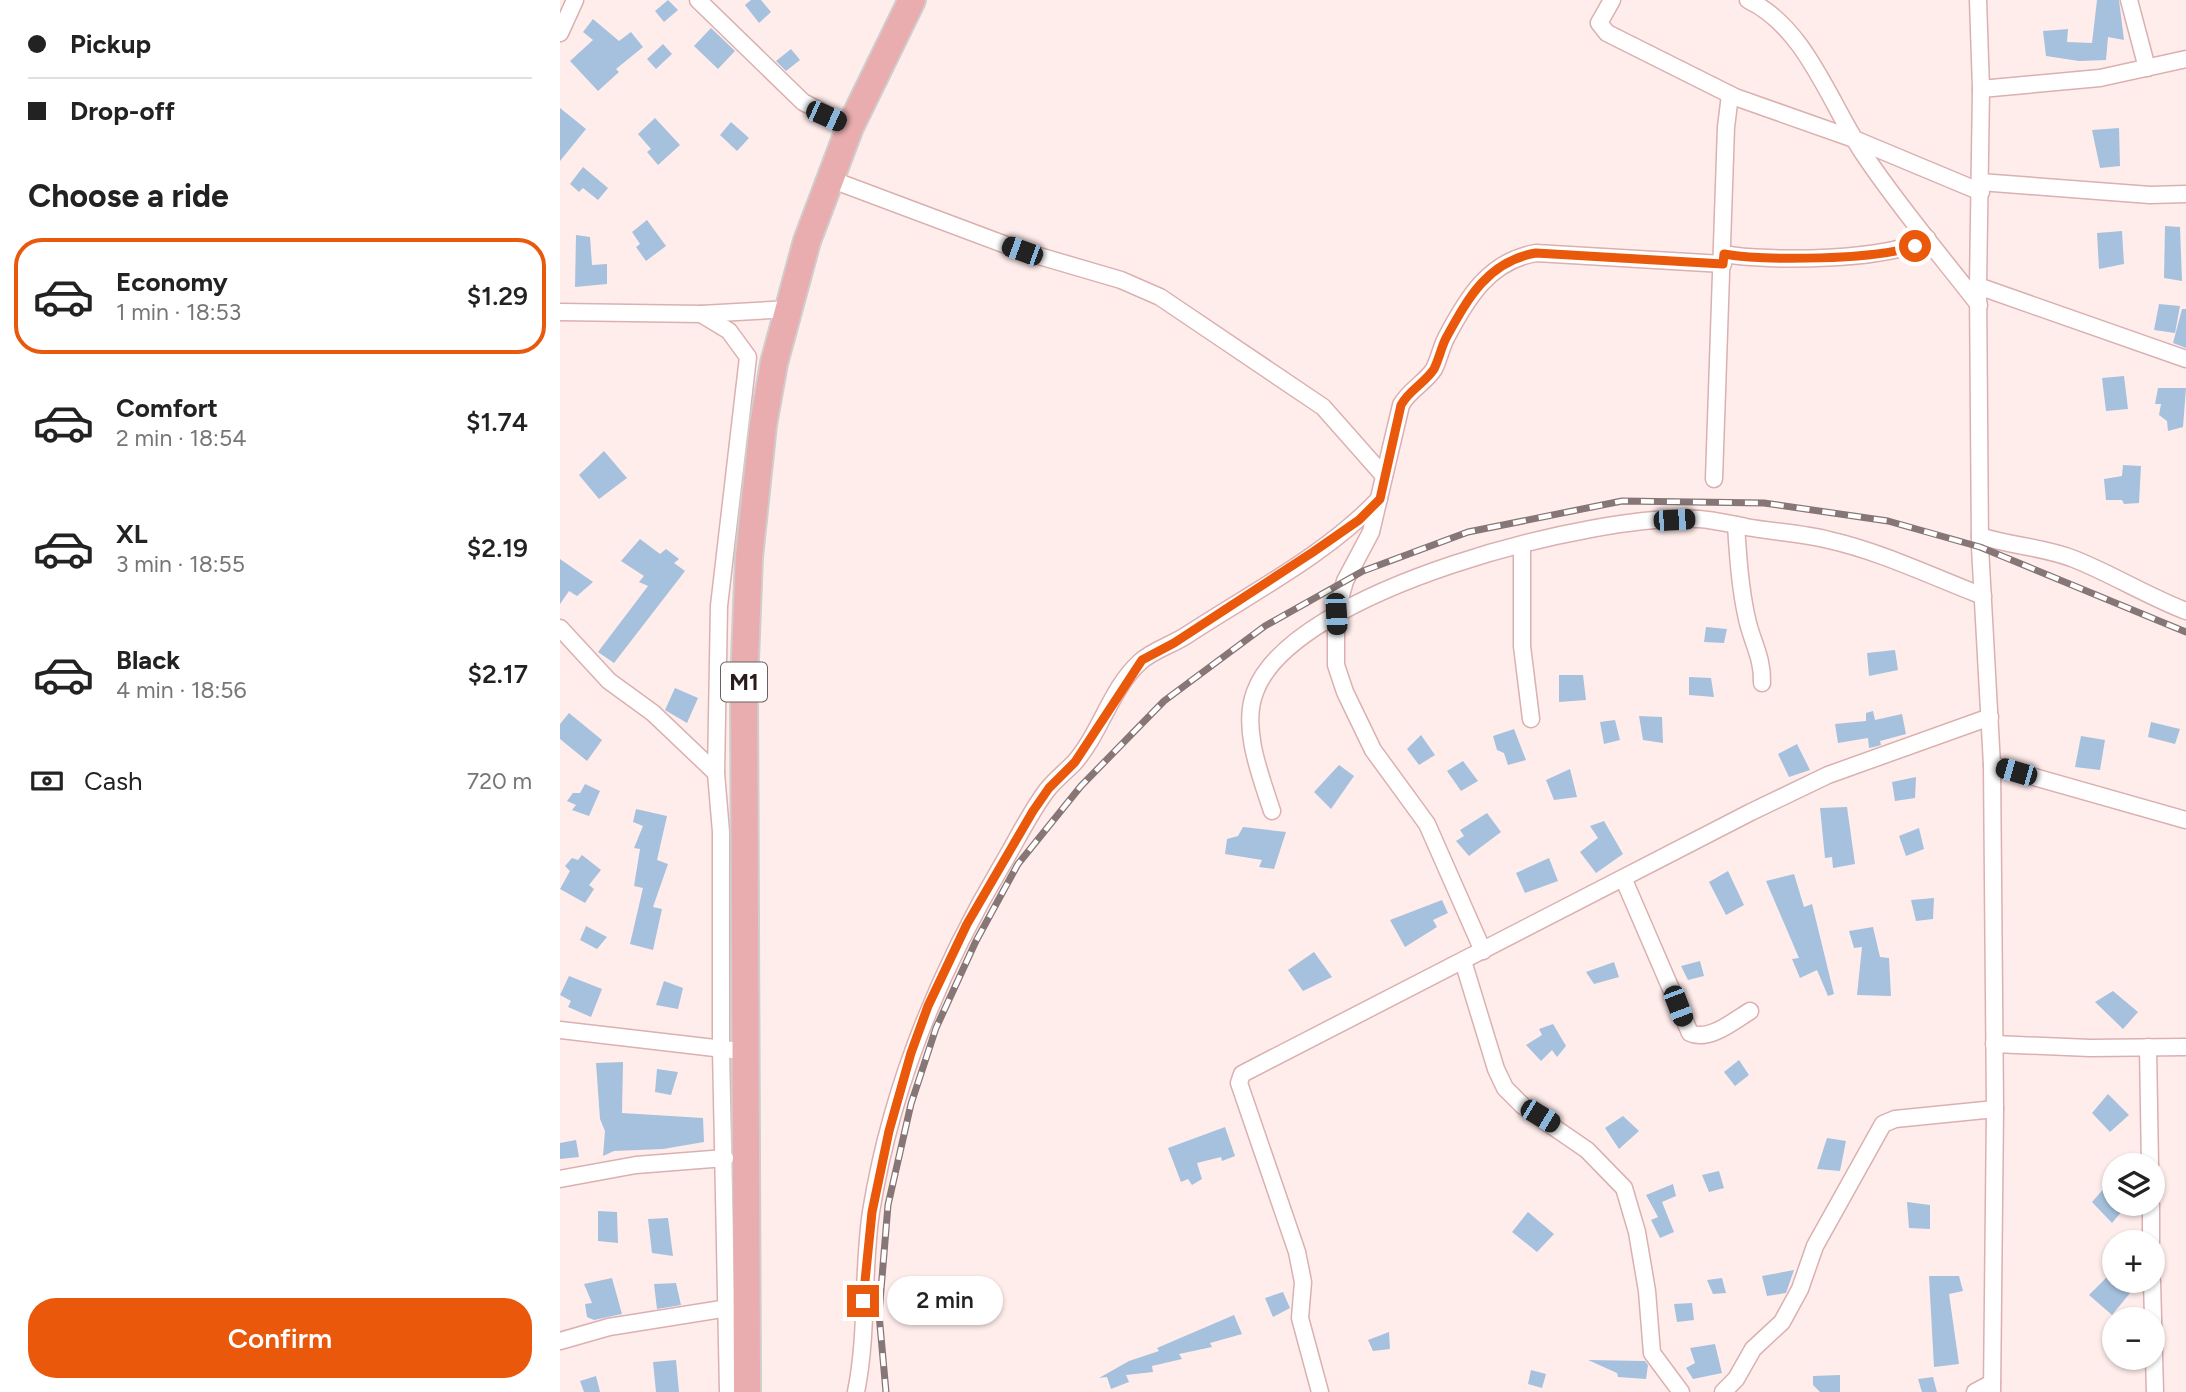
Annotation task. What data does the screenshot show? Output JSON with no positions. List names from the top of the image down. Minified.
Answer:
{"streets":{"main road":["M1"]},"page":{"banner":["Pickup","Drop-off"],"heading":"Choose a ride","list":[{"name":"Economy","note":"1 min · 18:53","value":"$1.29"},{"name":"Comfort","note":"2 min · 18:54","value":"$1.74"},{"name":"XL","note":"3 min · 18:55","value":"$2.19"},{"name":"Black","note":"4 min · 18:56","value":"$2.17"}],"pay":["Cash","720 m"],"map_buttons":["+","−"],"bubble":"2 min","buttons":"Confirm"}}
